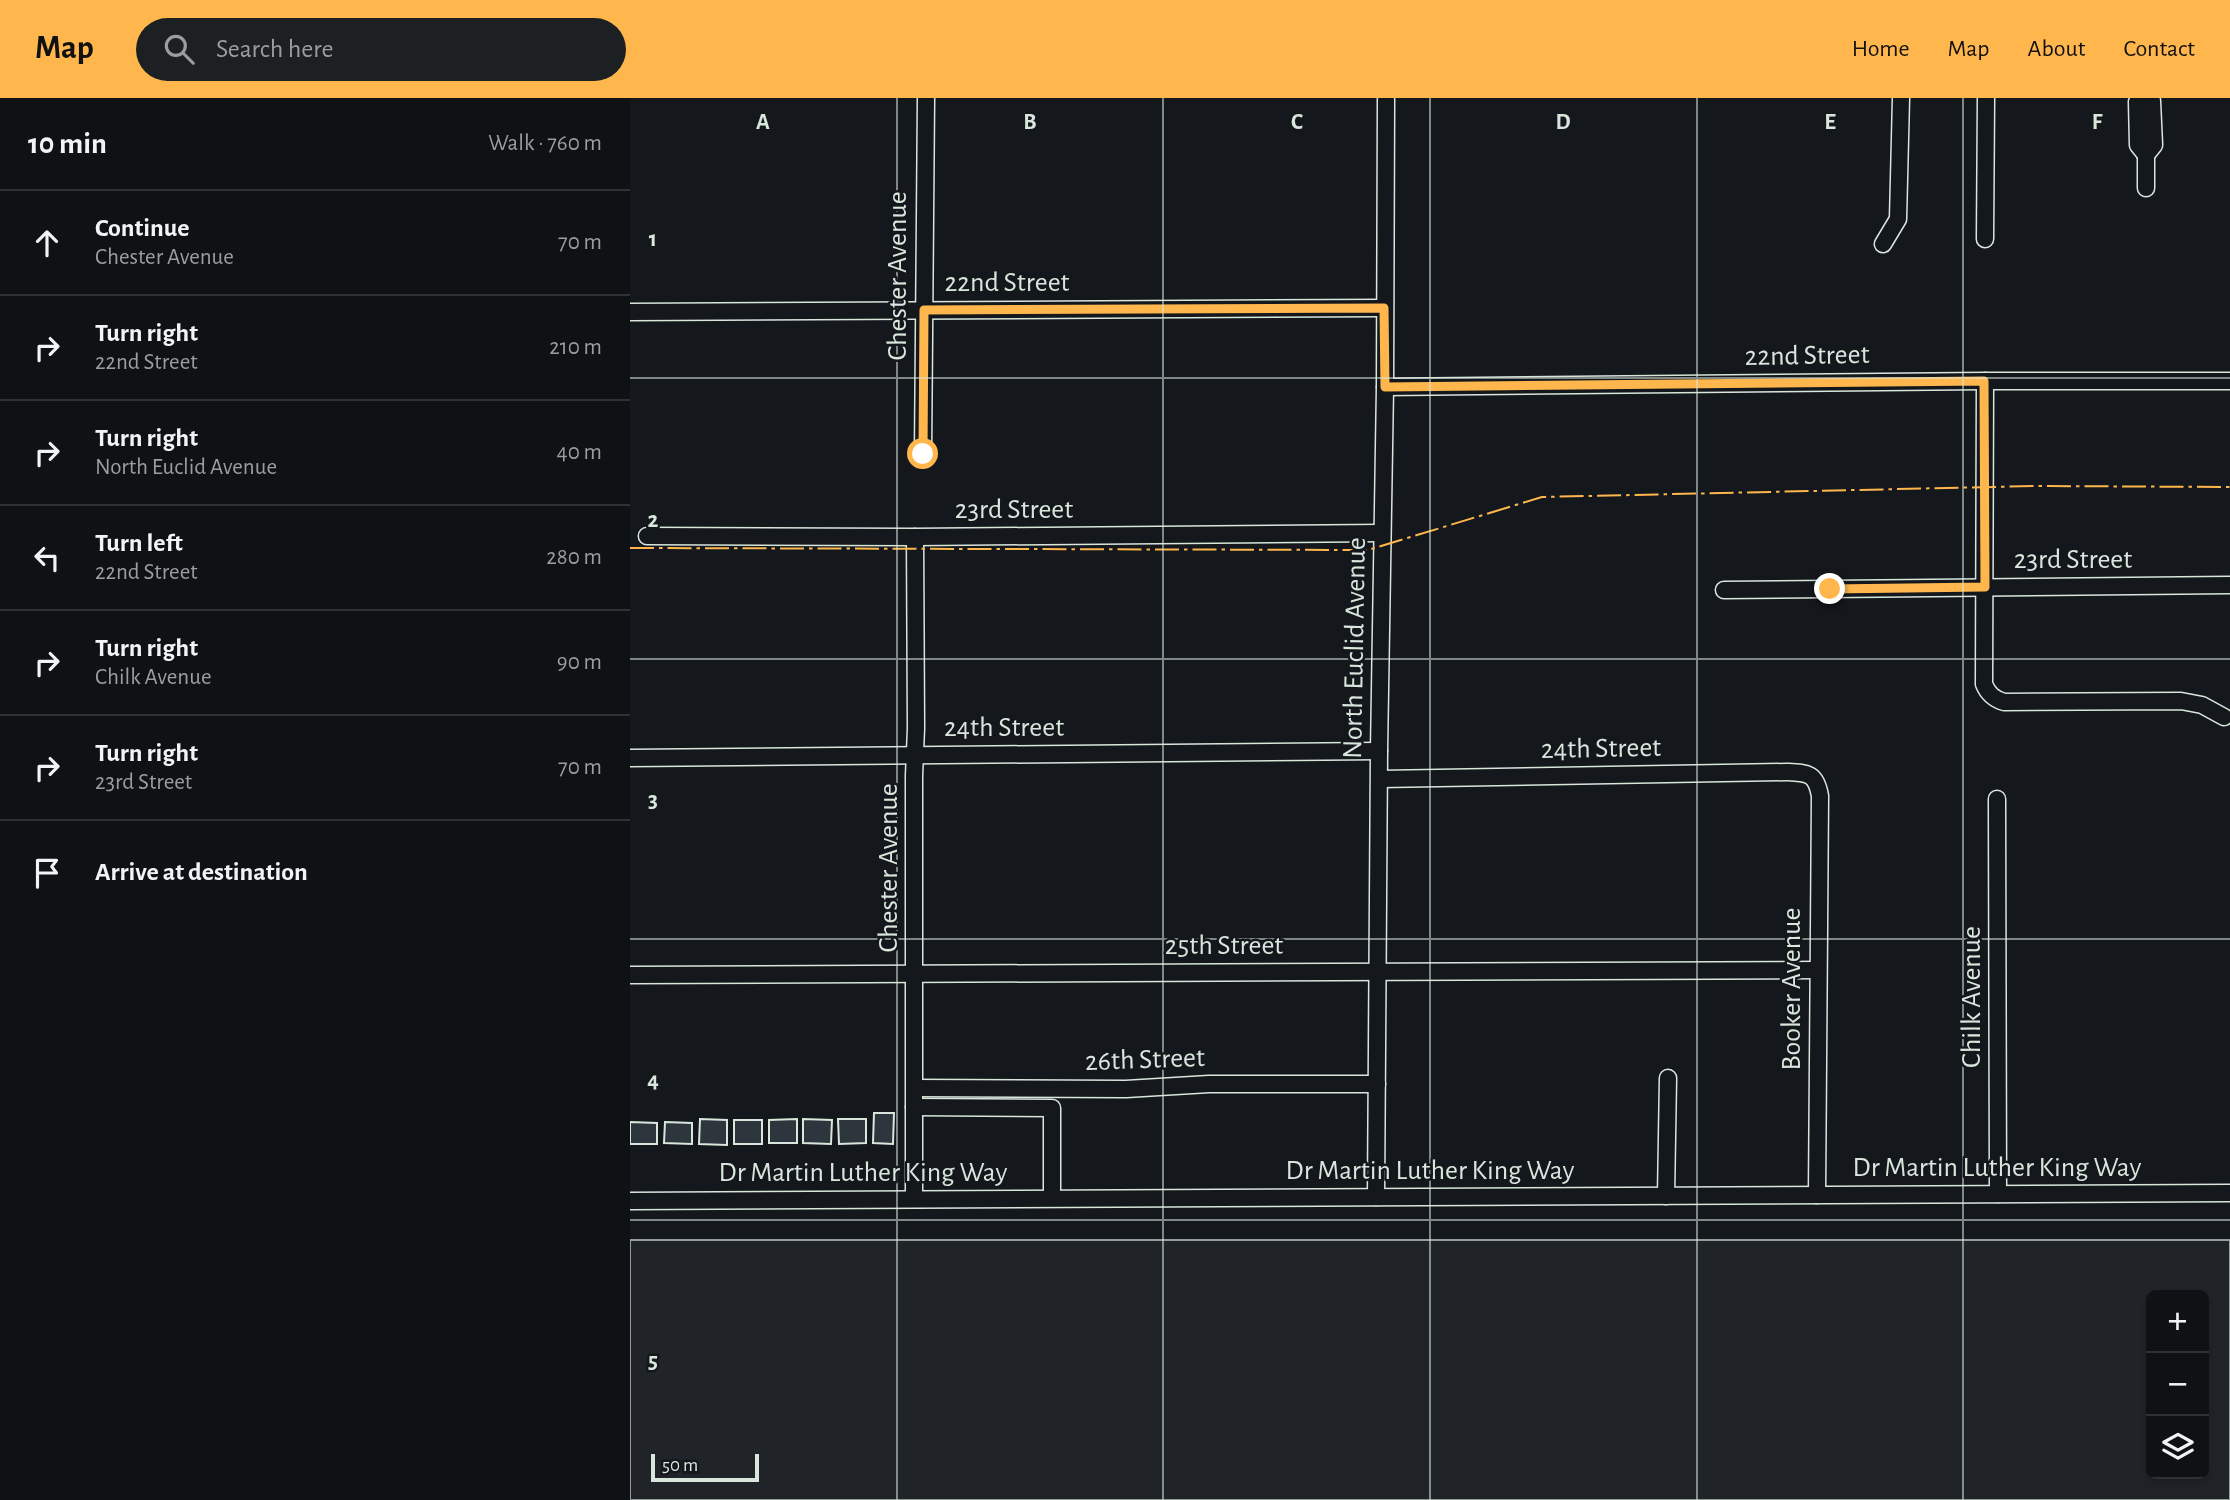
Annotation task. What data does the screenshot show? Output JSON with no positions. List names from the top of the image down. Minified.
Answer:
{"streets":{"street":["Chester Avenue","22nd Street","23rd Street","North Euclid Avenue","24th Street","25th Street","Booker Avenue","Chilk Avenue","26th Street","Dr Martin Luther King Way"]},"crossings":[["Chester Avenue","22nd Street"],["Chester Avenue","23rd Street"],["Chester Avenue","24th Street"],["Chester Avenue","25th Street"],["Chester Avenue","26th Street"],["Chester Avenue","Dr Martin Luther King Way"],["22nd Street","North Euclid Avenue"],["23rd Street","North Euclid Avenue"],["North Euclid Avenue","24th Street"],["North Euclid Avenue","25th Street"],["North Euclid Avenue","26th Street"],["North Euclid Avenue","Dr Martin Luther King Way"],["24th Street","Booker Avenue"],["25th Street","Booker Avenue"],["Booker Avenue","Dr Martin Luther King Way"],["Chilk Avenue","Dr Martin Luther King Way"]],"scale_bar":"50 m","page":{"header":"Map","search":"Search here","nav":["Home","Map","About","Contact"],"heading":["10 min","Walk · 760 m"],"list":[["Continue","Chester Avenue","70 m"],["Turn right","22nd Street","210 m"],["Turn right","North Euclid Avenue","40 m"],["Turn left","22nd Street","280 m"],["Turn right","Chilk Avenue","90 m"],["Turn right","23rd Street","70 m"],"Arrive at destination"],"map_buttons":["+","−"],"scale":"50 m"},"grid":{"columns":["A","B","C","D","E","F"],"rows":["1","2","3","4","5"]}}
